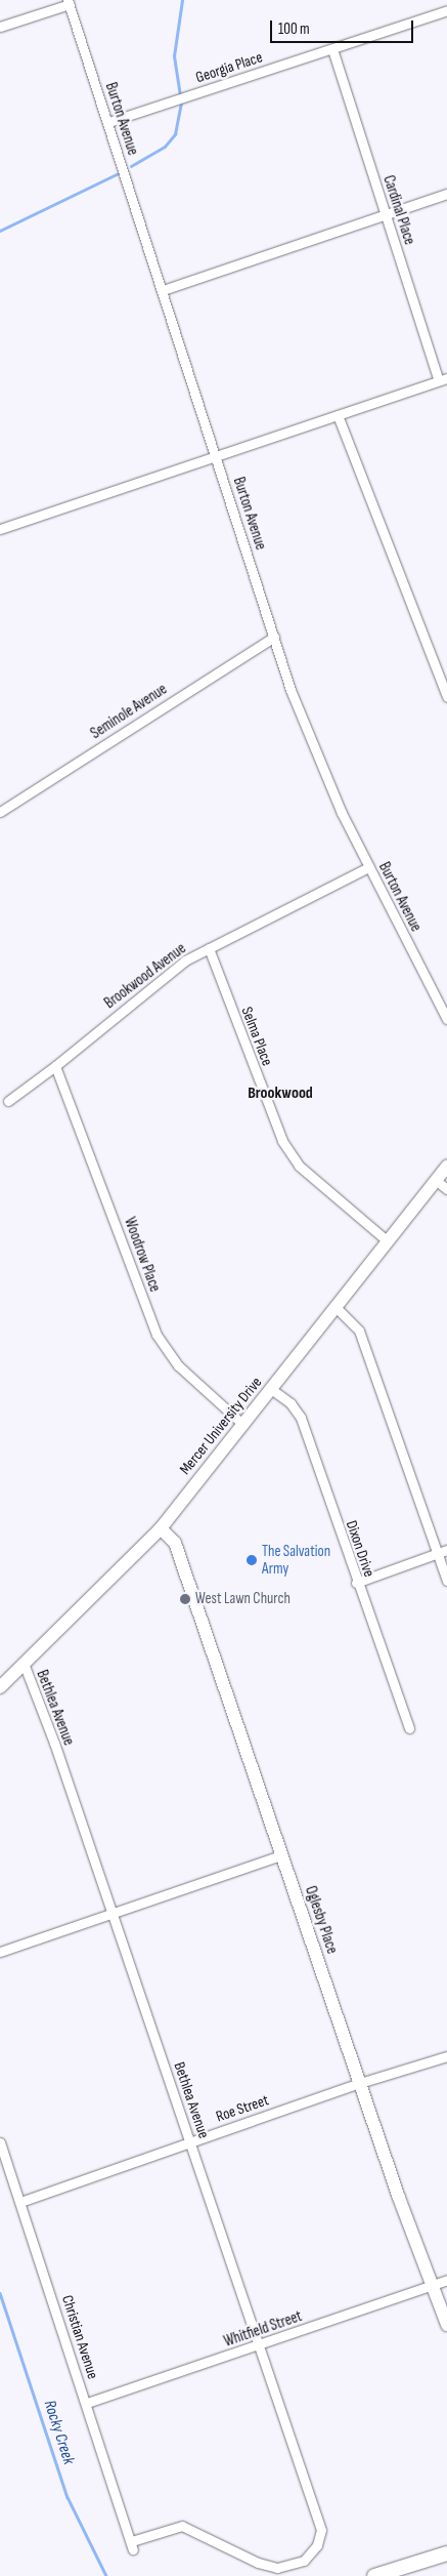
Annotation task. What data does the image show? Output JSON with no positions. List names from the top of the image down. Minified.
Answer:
{"streets":{"street":["Georgia Place","Burton Avenue","Cardinal Place","Seminole Avenue","Brookwood Avenue","Selma Place","Woodrow Place","Mercer University Drive","Dixon Drive","Bethlea Avenue","Oglesby Place","Roe Street","Whitfield Street","Christian Avenue"]},"crossings":[["Georgia Place","Burton Avenue"],["Georgia Place","Cardinal Place"],["Burton Avenue","Seminole Avenue"],["Burton Avenue","Brookwood Avenue"],["Brookwood Avenue","Selma Place"],["Brookwood Avenue","Woodrow Place"],["Selma Place","Mercer University Drive"],["Woodrow Place","Mercer University Drive"],["Mercer University Drive","Dixon Drive"],["Mercer University Drive","Bethlea Avenue"],["Mercer University Drive","Oglesby Place"],["Bethlea Avenue","Roe Street"],["Bethlea Avenue","Whitfield Street"],["Bethlea Avenue","Christian Avenue"],["Oglesby Place","Roe Street"],["Oglesby Place","Whitfield Street"],["Roe Street","Christian Avenue"],["Whitfield Street","Christian Avenue"]],"districts":["Brookwood"],"water":["Rocky Creek"],"places":["The Salvation Army","West Lawn Church"],"scale_bar":"100 m"}
